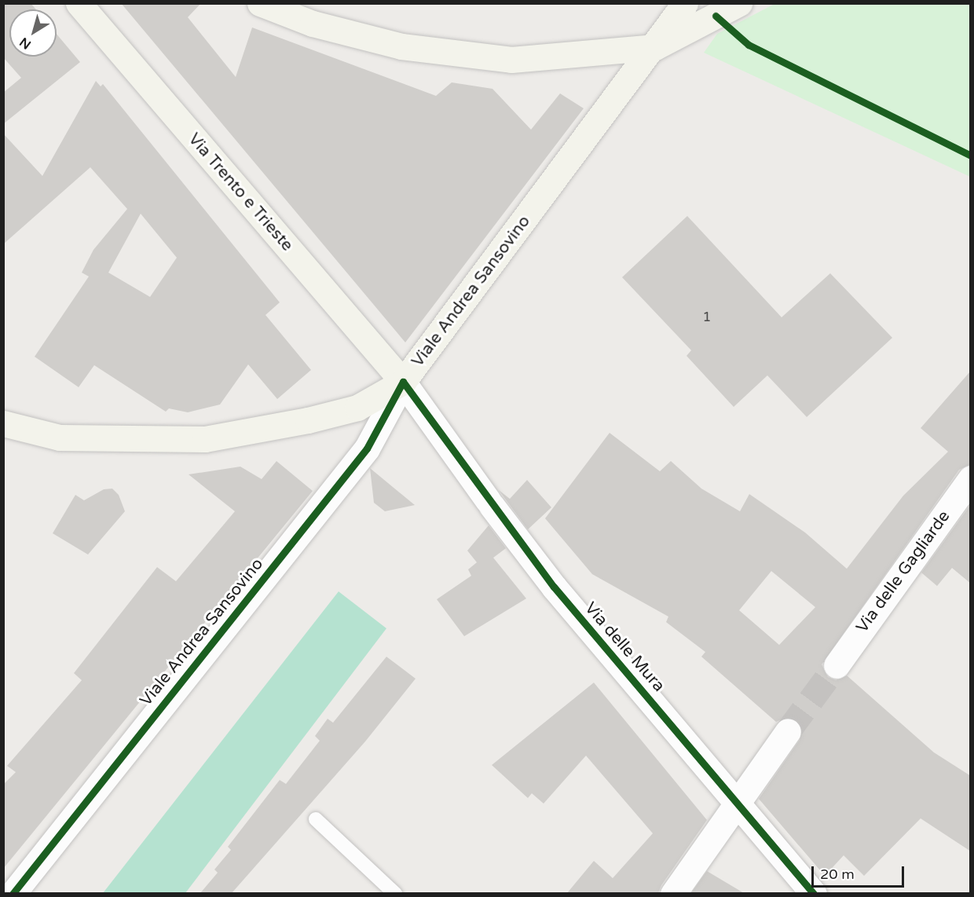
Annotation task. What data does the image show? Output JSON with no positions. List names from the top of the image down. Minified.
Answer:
{"streets":{"main road":["Via Trento e Trieste","Viale Andrea Sansovino"],"street":["Via delle Gagliarde","Via delle Mura"]},"crossings":[["Via Trento e Trieste","Viale Andrea Sansovino"],["Via Trento e Trieste","Via delle Mura"],["Viale Andrea Sansovino","Via delle Mura"]],"house_numbers":["1"],"scale_bar":"20 m","north":"bottom left"}
